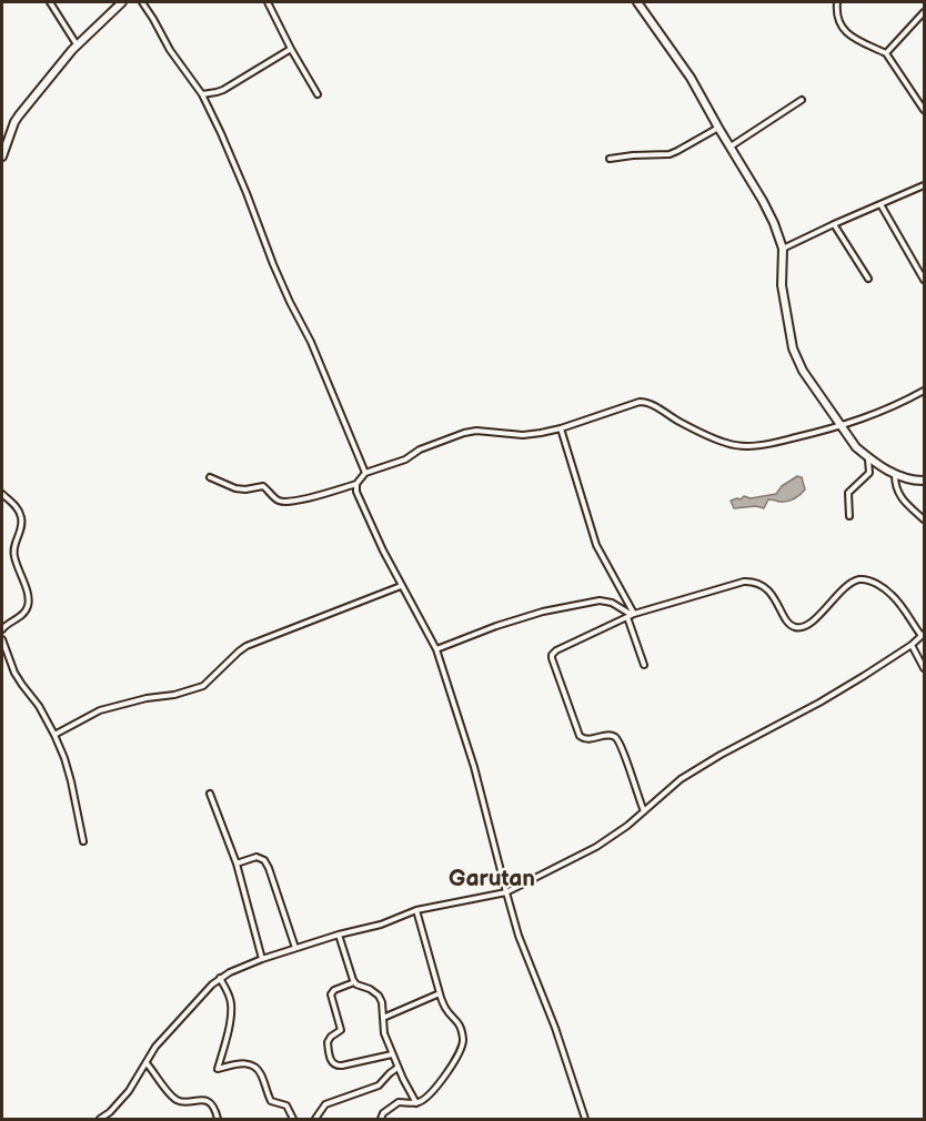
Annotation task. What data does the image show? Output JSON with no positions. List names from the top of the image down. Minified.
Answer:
{"districts":["Garutan"]}
